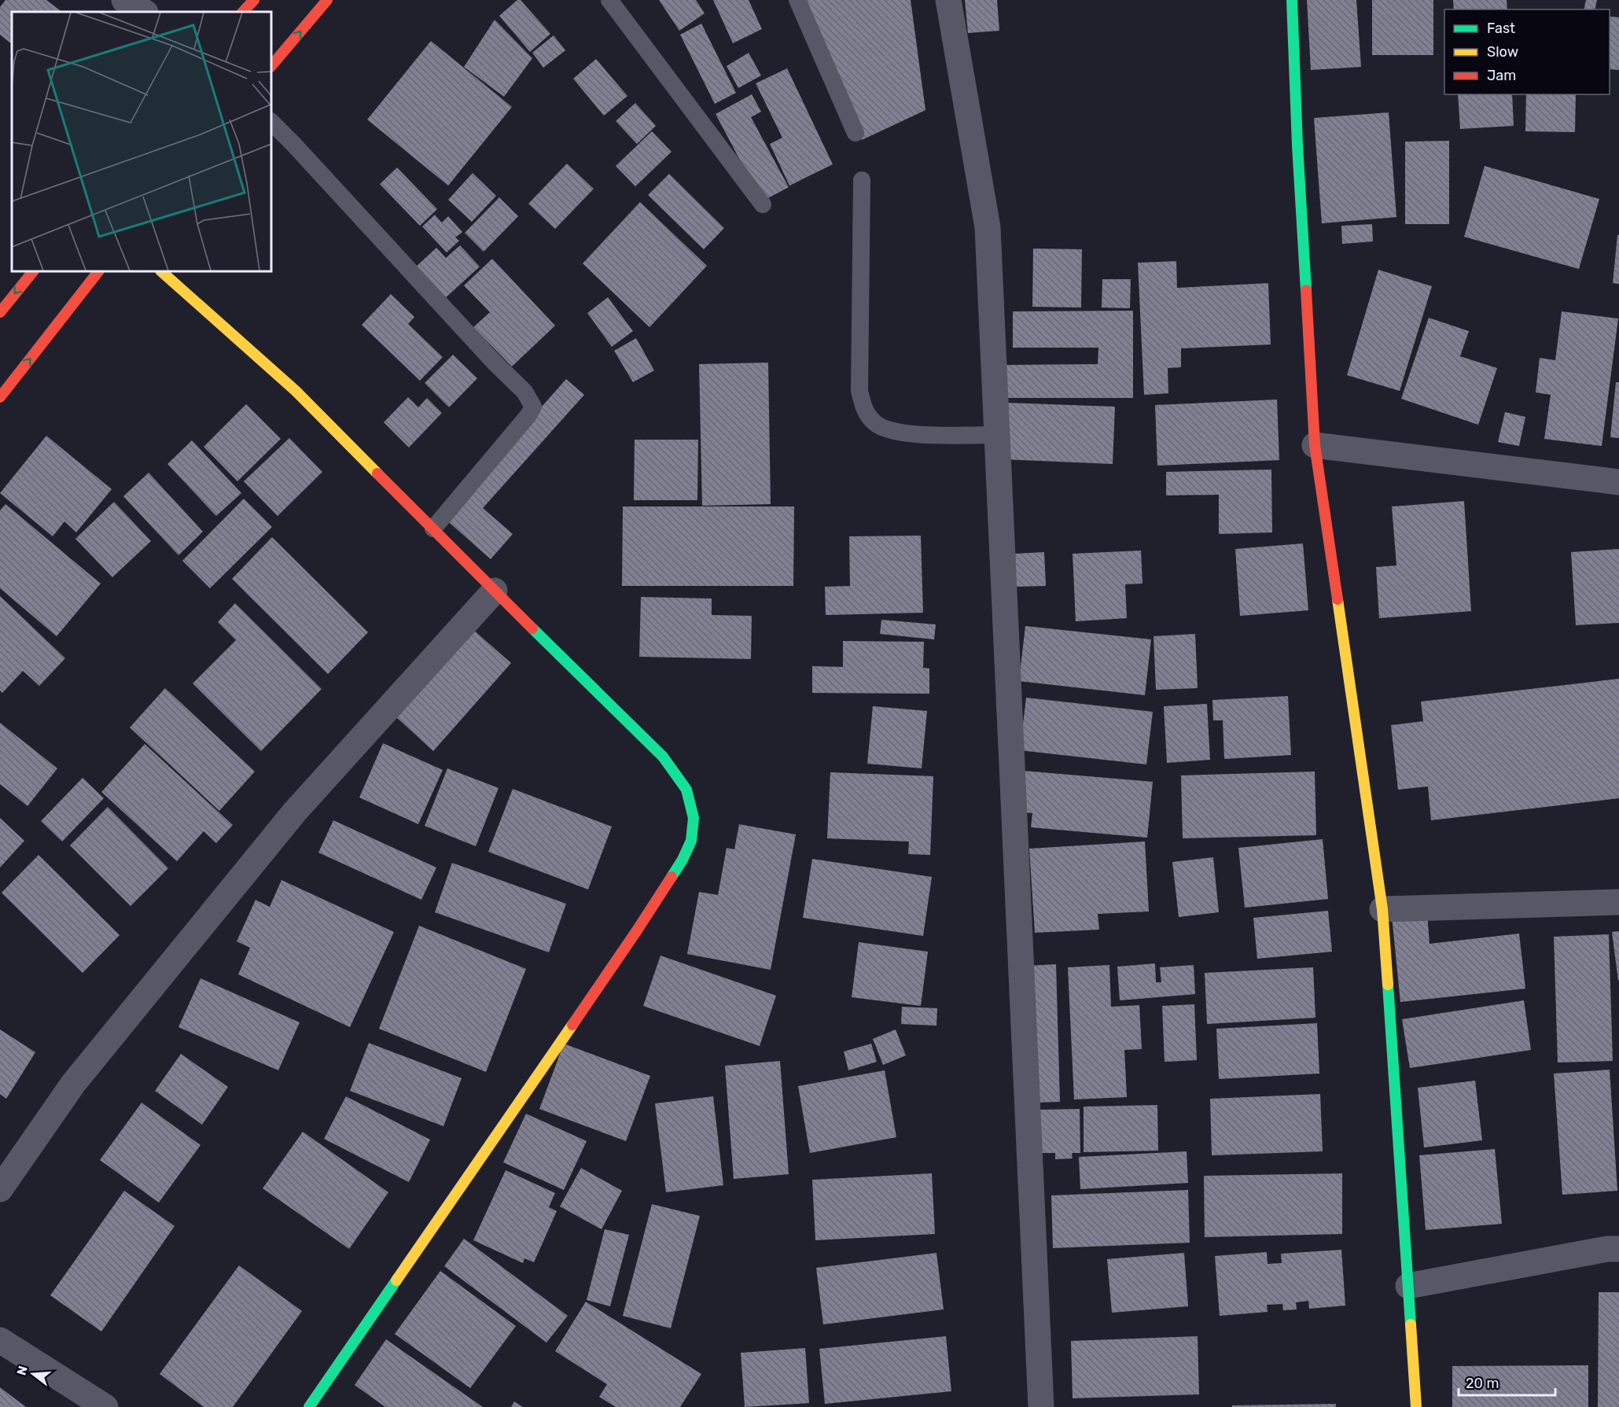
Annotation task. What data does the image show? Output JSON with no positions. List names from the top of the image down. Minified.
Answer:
{"legend":["Fast","Slow","Jam"],"scale_bar":"20 m","north":"left"}
